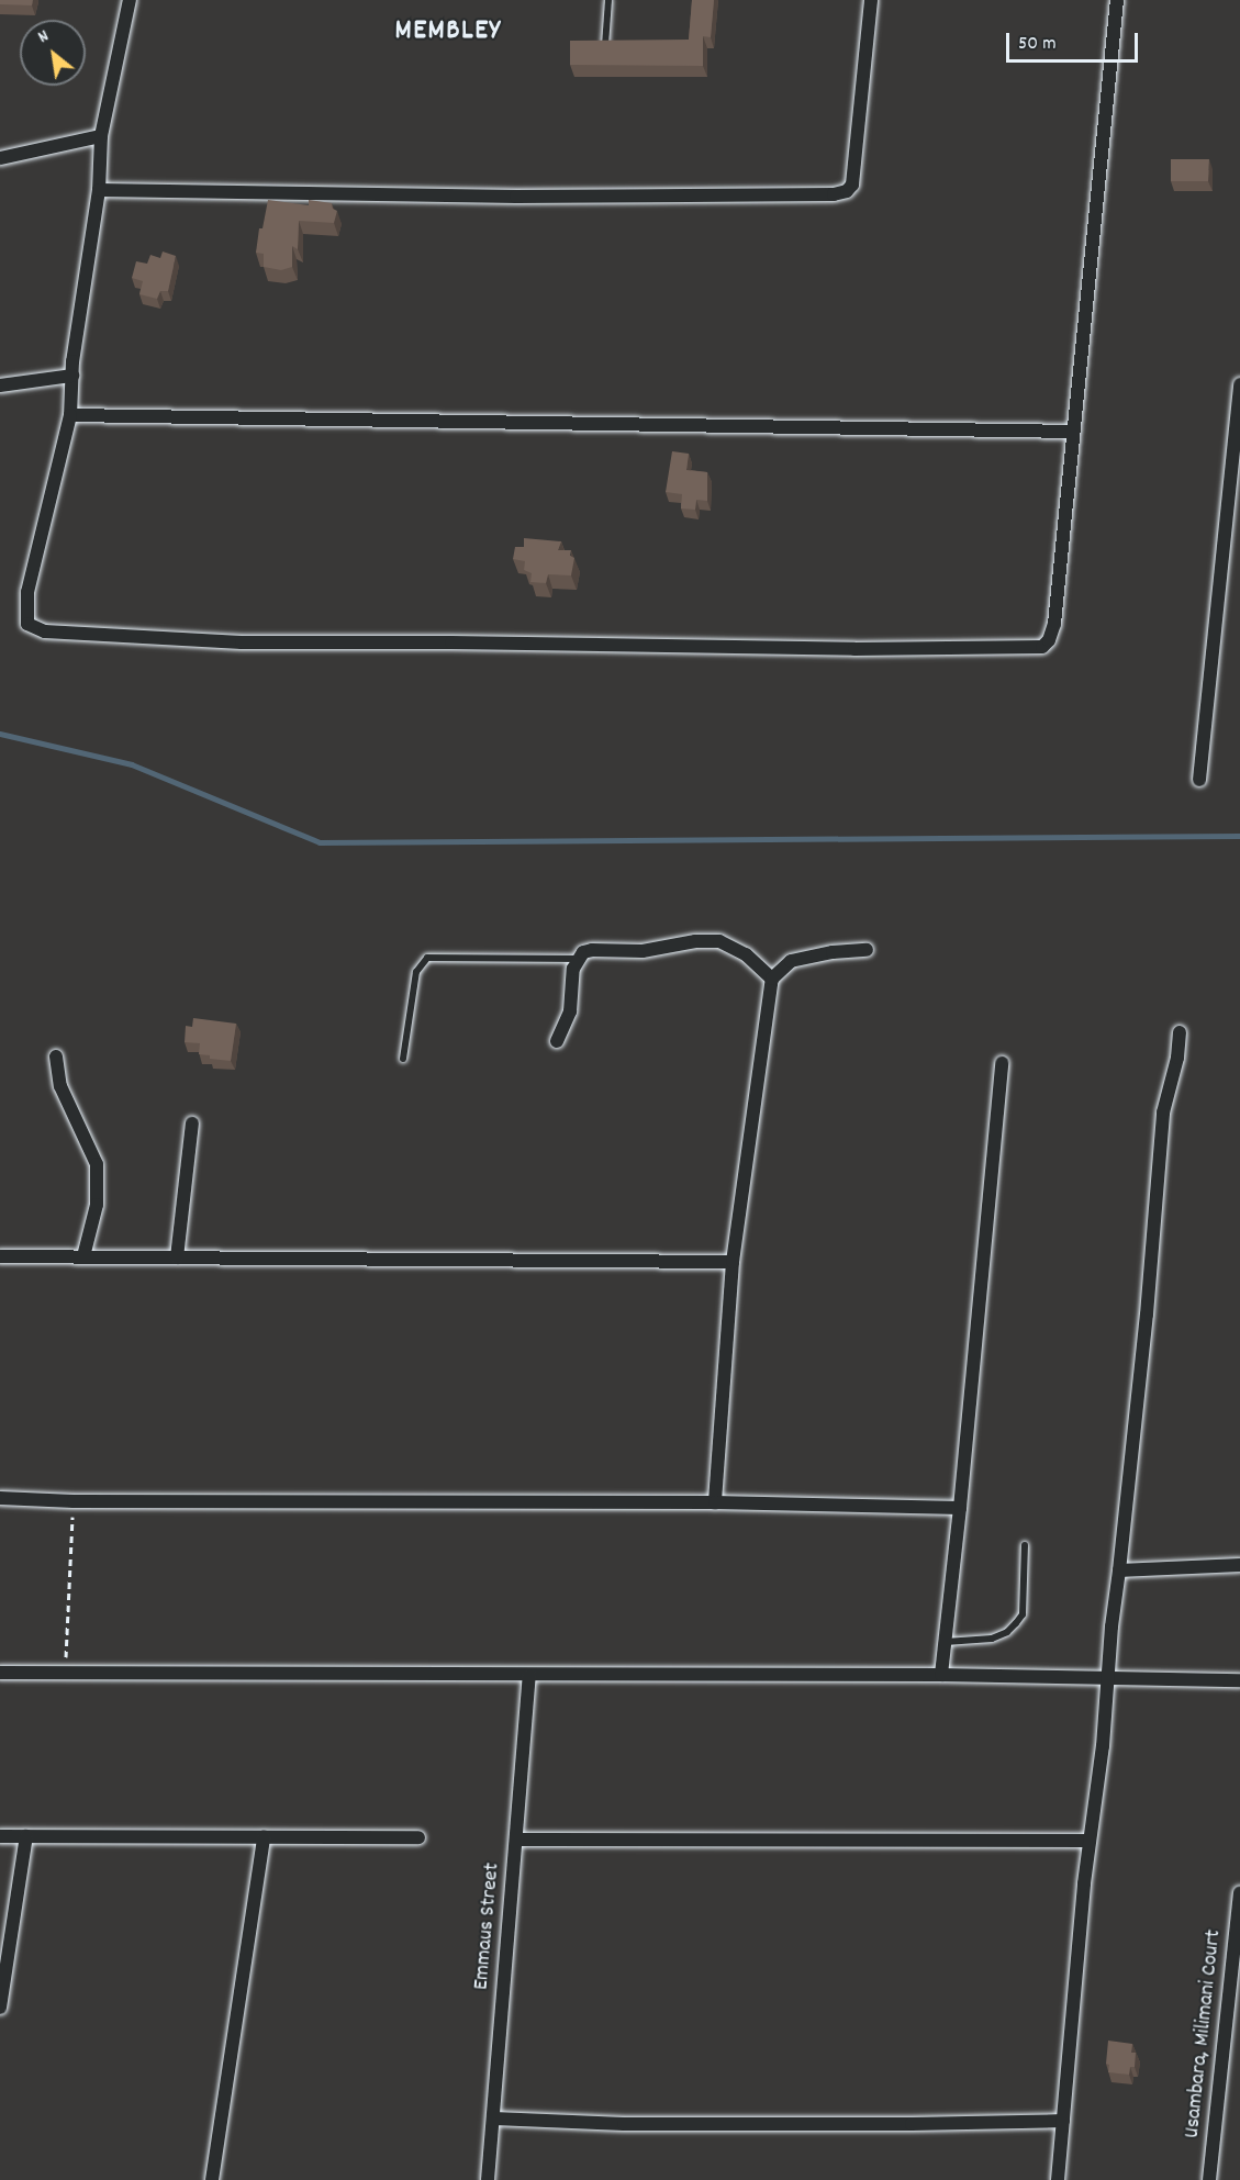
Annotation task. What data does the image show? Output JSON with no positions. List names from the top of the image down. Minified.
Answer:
{"streets":{"street":["Emmaus Street","Usambara, Milimani Court"]},"districts":["MEMBLEY"],"scale_bar":"50 m","north":"top left"}
